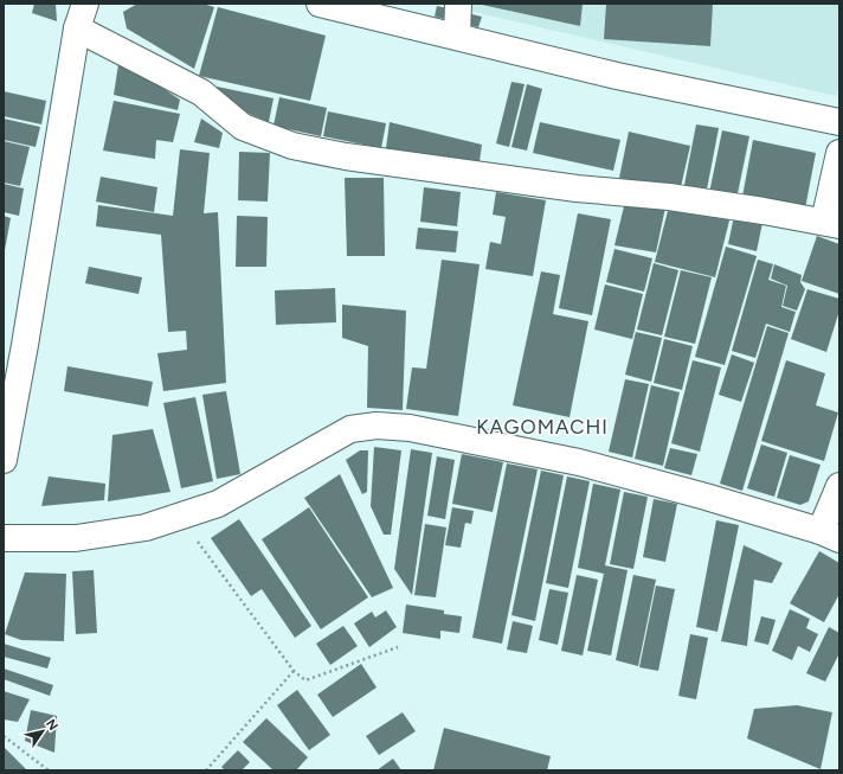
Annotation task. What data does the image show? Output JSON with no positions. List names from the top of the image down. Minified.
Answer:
{"districts":["KAGOMACHI"],"north":"top right"}
